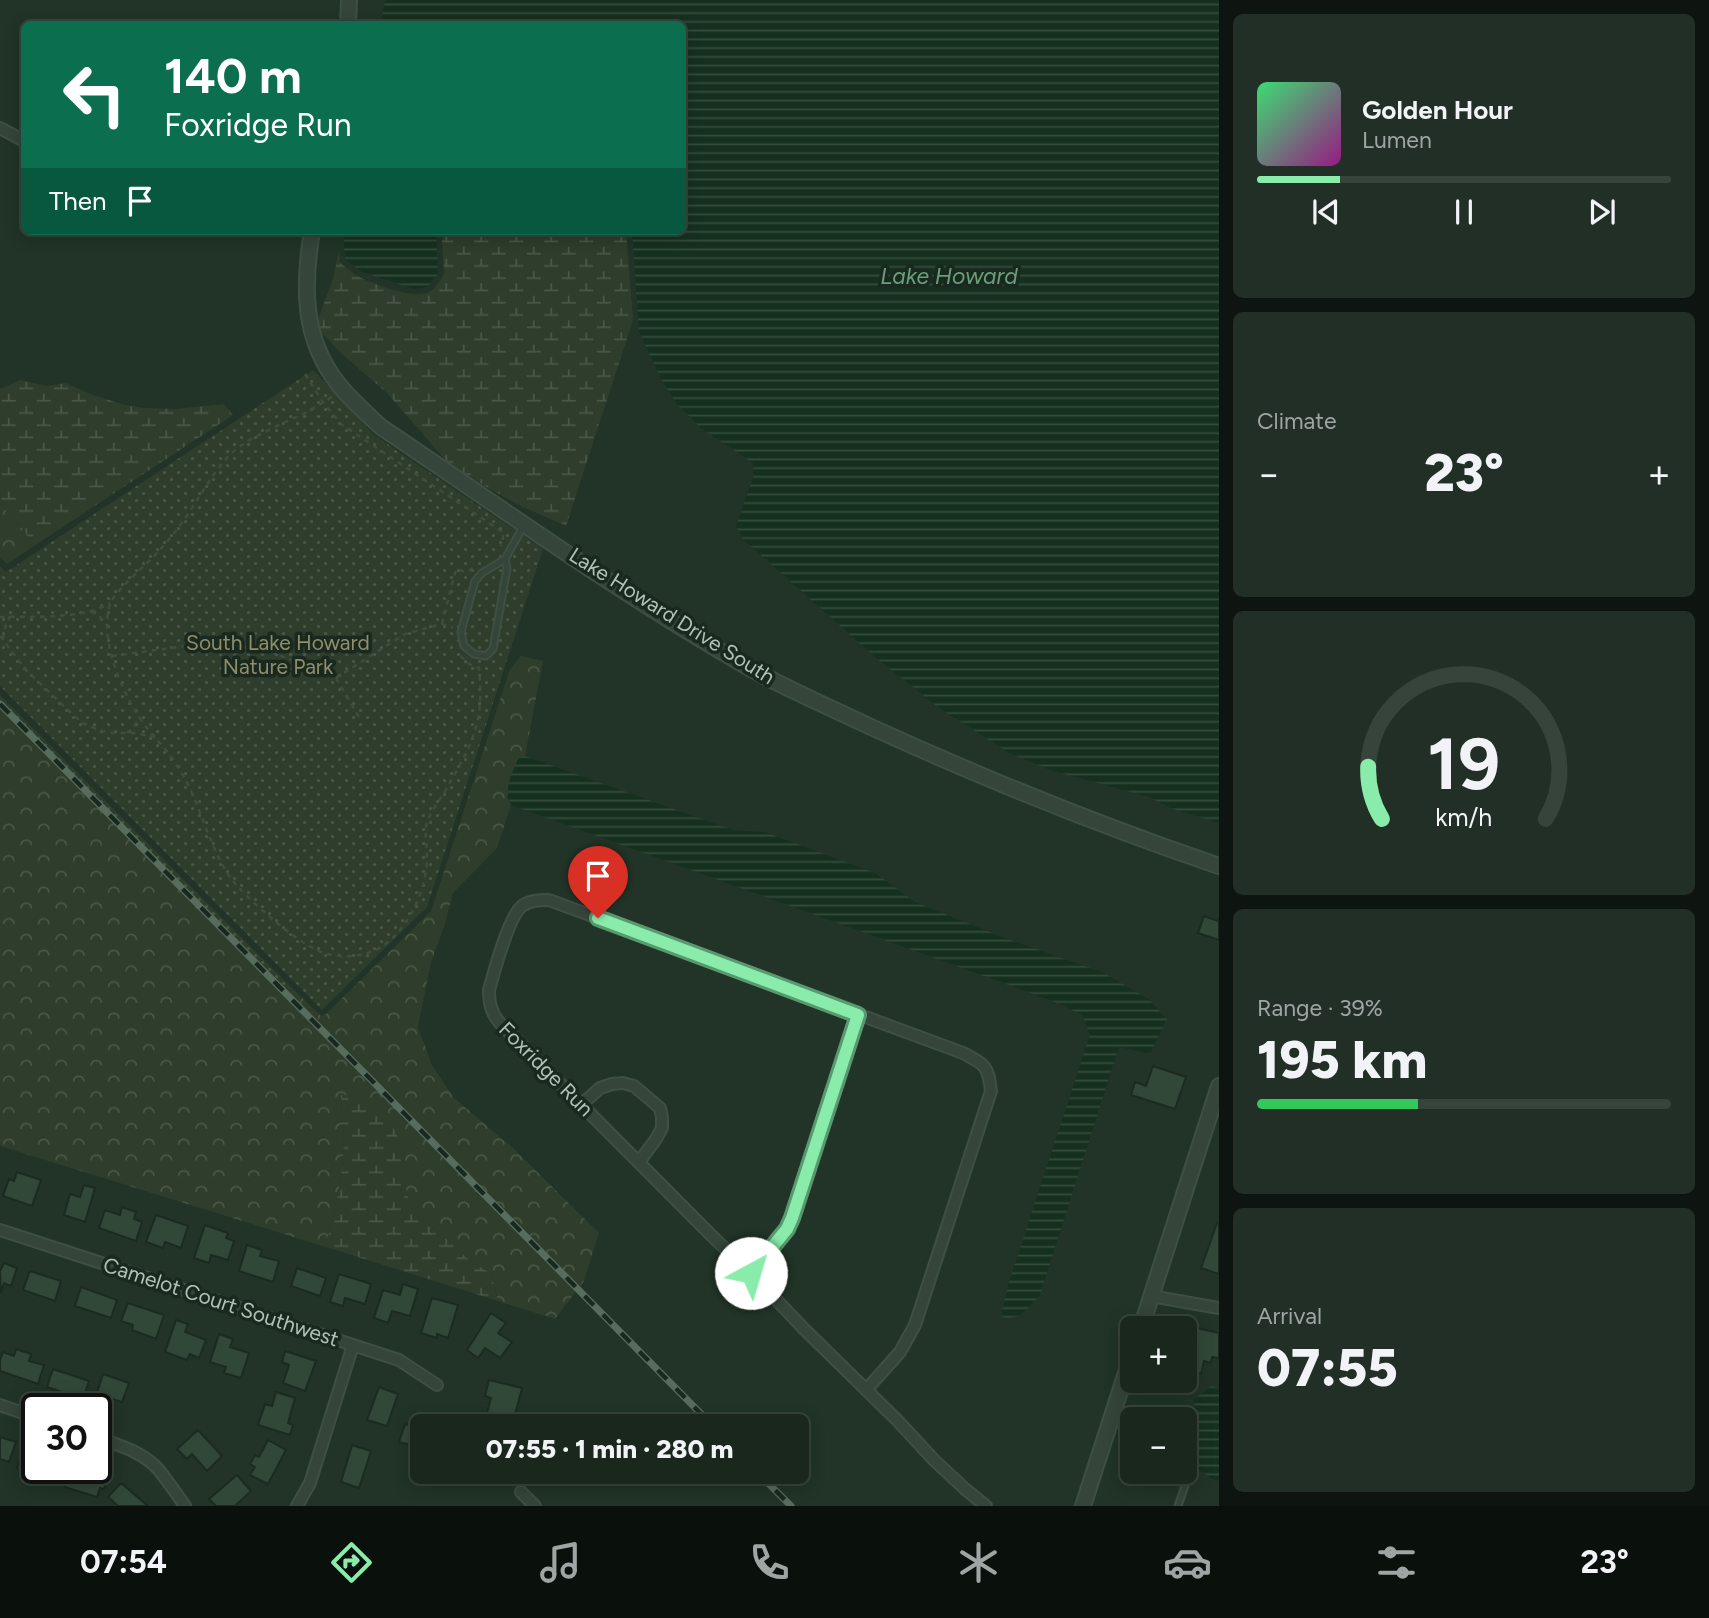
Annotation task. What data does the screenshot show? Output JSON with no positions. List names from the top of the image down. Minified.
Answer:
{"streets":{"street":["Lake Howard Drive South","Foxridge Run","Camelot Court Southwest"]},"water":["Lake Howard"],"parks":["South Lake Howard Nature Park"],"page":{"turn":["140 m","Foxridge Run"],"song":["Golden Hour","Lumen"],"then":"Then","tile":["Climate",["Range · 39%","195 km"],["Arrival","07:55"]],"heat":["−","23°","+"],"map_buttons":["+","−"],"limit":"30","trip":"07:55 · 1 min · 280 m","tabs":["07:54","23°"],"gauge":["19","km/h"]}}
